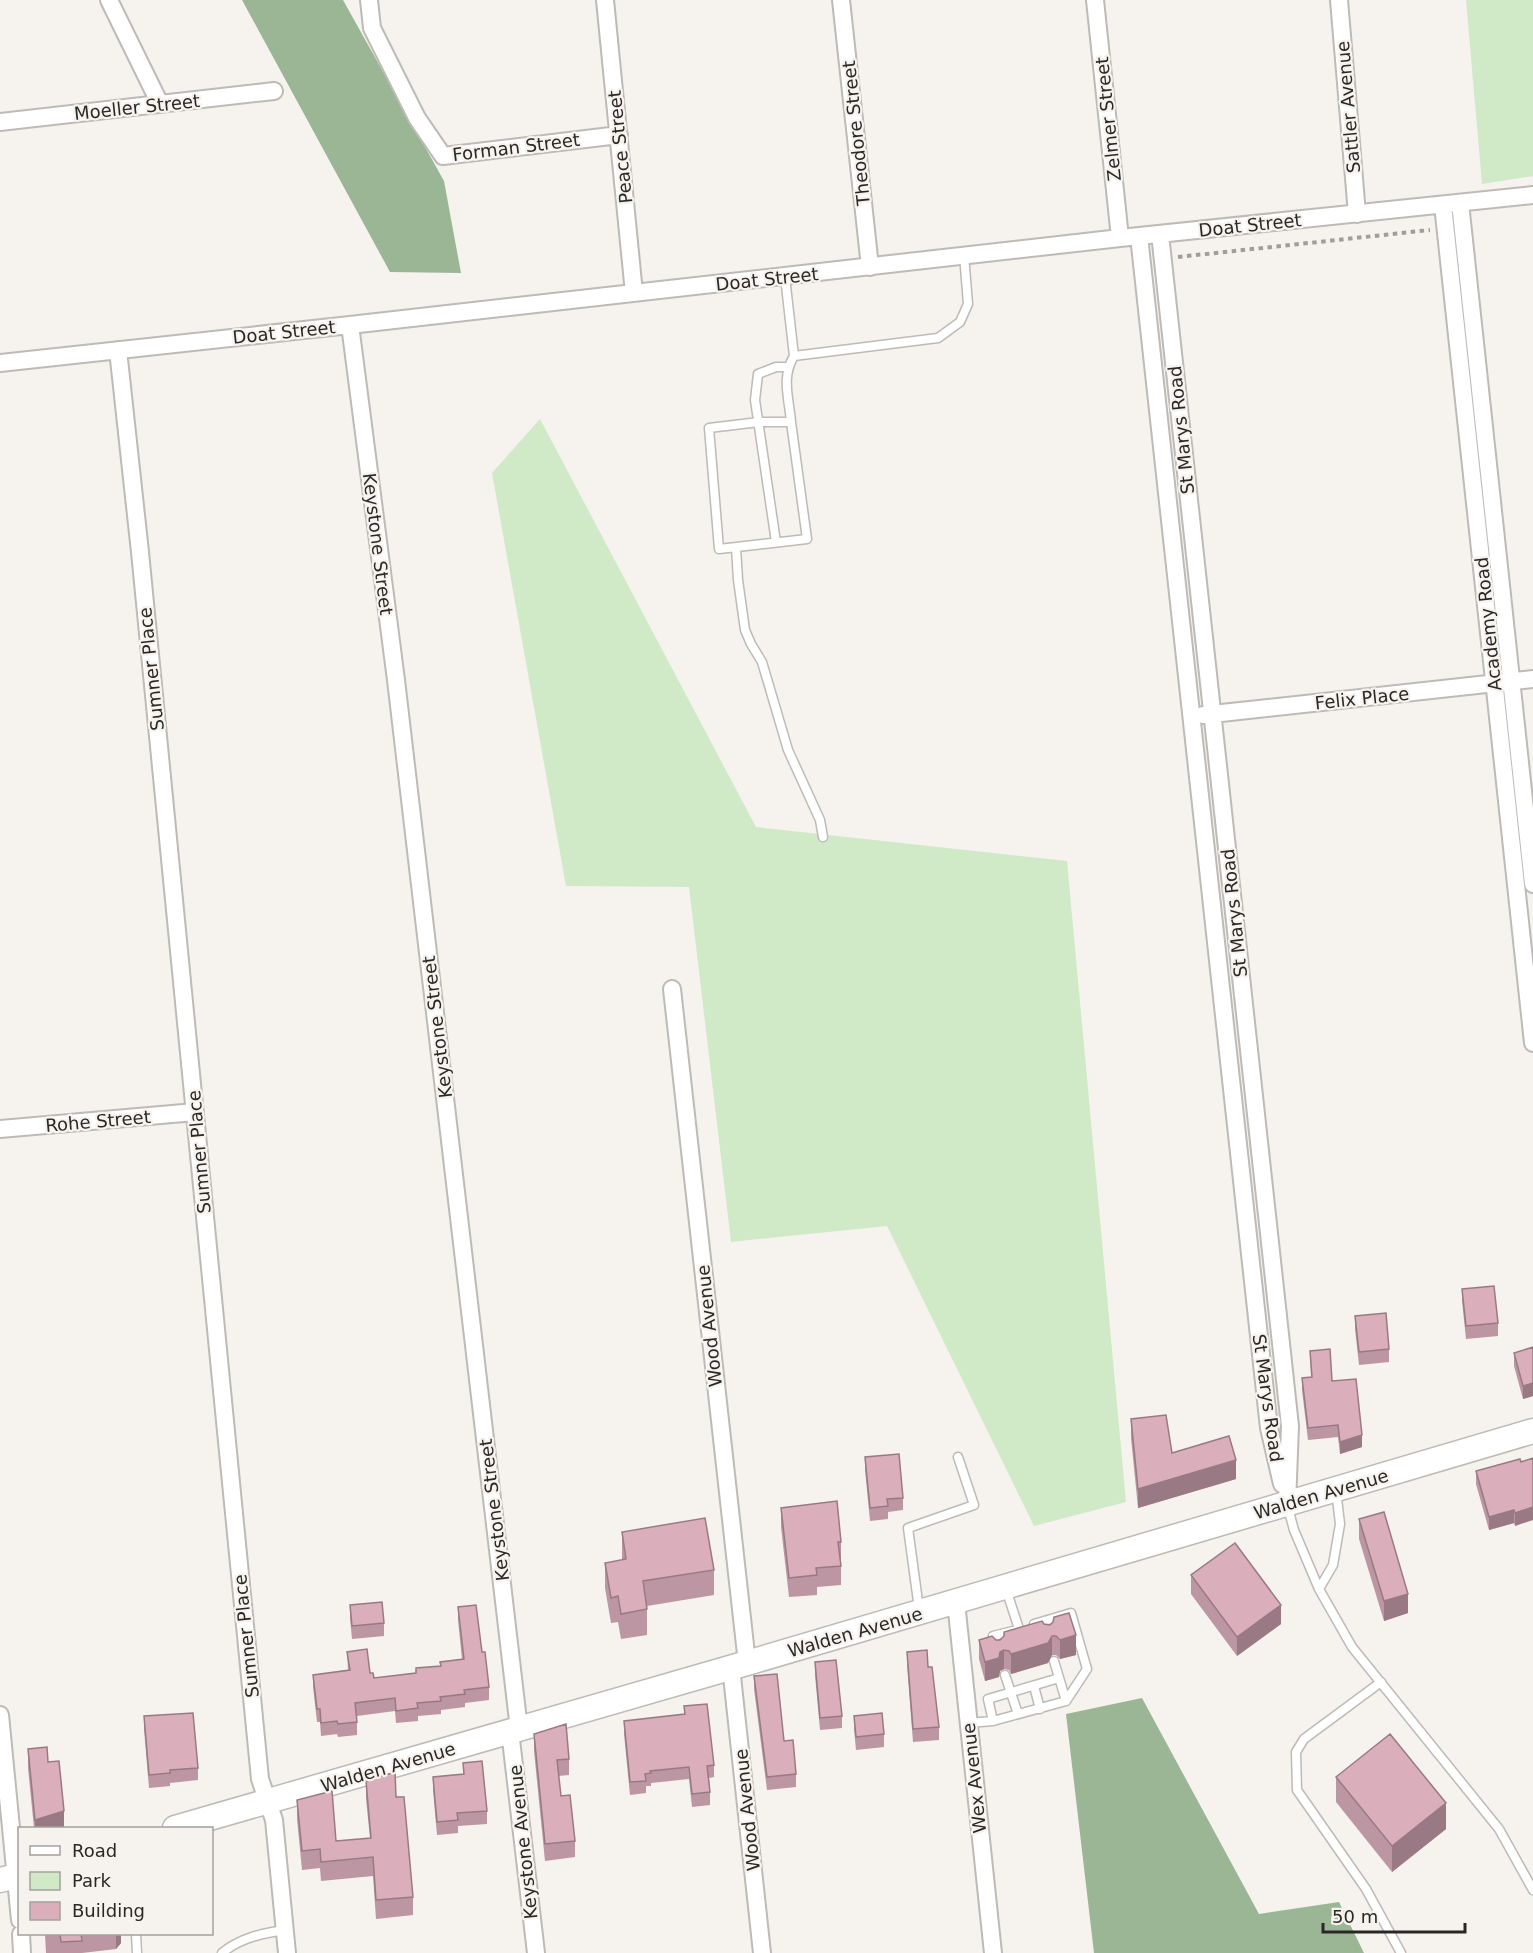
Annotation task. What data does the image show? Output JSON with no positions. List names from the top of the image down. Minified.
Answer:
{"streets":{"main road":["Walden Avenue"],"street":["Moeller Street","Sattler Avenue","Zelmer Street","Theodore Street","Forman Street","Peace Street","Doat Street","St Marys Road","Keystone Street","Academy Road","Sumner Place","Felix Place","Rohe Street","Wood Avenue","Wex Avenue","Keystone Avenue"]},"crossings":[["Sattler Avenue","Doat Street"],["Zelmer Street","Doat Street"],["Theodore Street","Doat Street"],["Forman Street","Peace Street"],["Peace Street","Doat Street"],["Doat Street","St Marys Road"],["Doat Street","Keystone Street"],["Doat Street","Academy Road"],["Doat Street","Sumner Place"],["St Marys Road","Felix Place"],["St Marys Road","Walden Avenue"],["Keystone Street","Walden Avenue"],["Keystone Street","Keystone Avenue"],["Academy Road","Felix Place"],["Sumner Place","Rohe Street"],["Sumner Place","Walden Avenue"],["Wood Avenue","Walden Avenue"],["Walden Avenue","Wex Avenue"],["Walden Avenue","Keystone Avenue"]],"legend":["Road","Park","Building"],"scale_bar":"50 m"}
